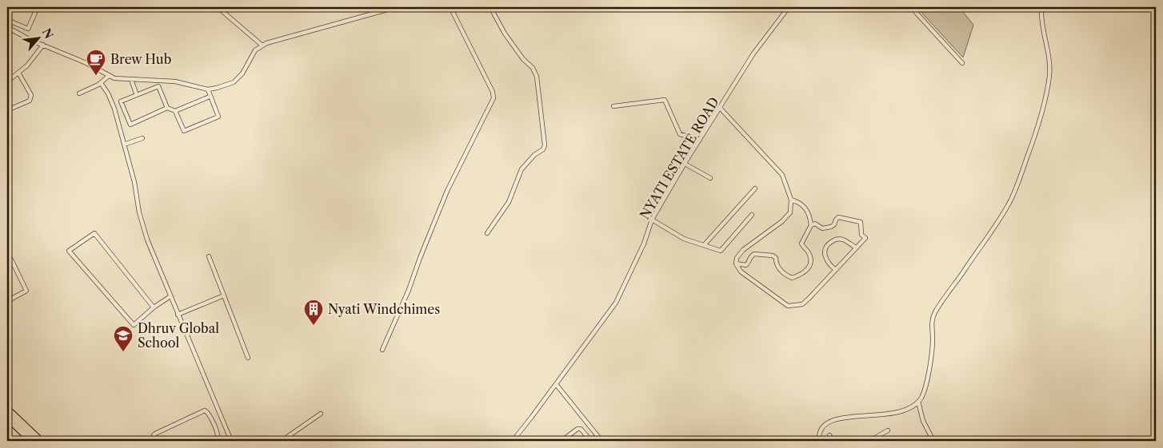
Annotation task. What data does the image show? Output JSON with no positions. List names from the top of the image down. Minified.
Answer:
{"streets":{"street":["NYATI ESTATE ROAD"]},"places":{"cafe":["Brew Hub"],"building":["Nyati Windchimes"],"school or university":["Dhruv Global School"]},"north":"top right"}
